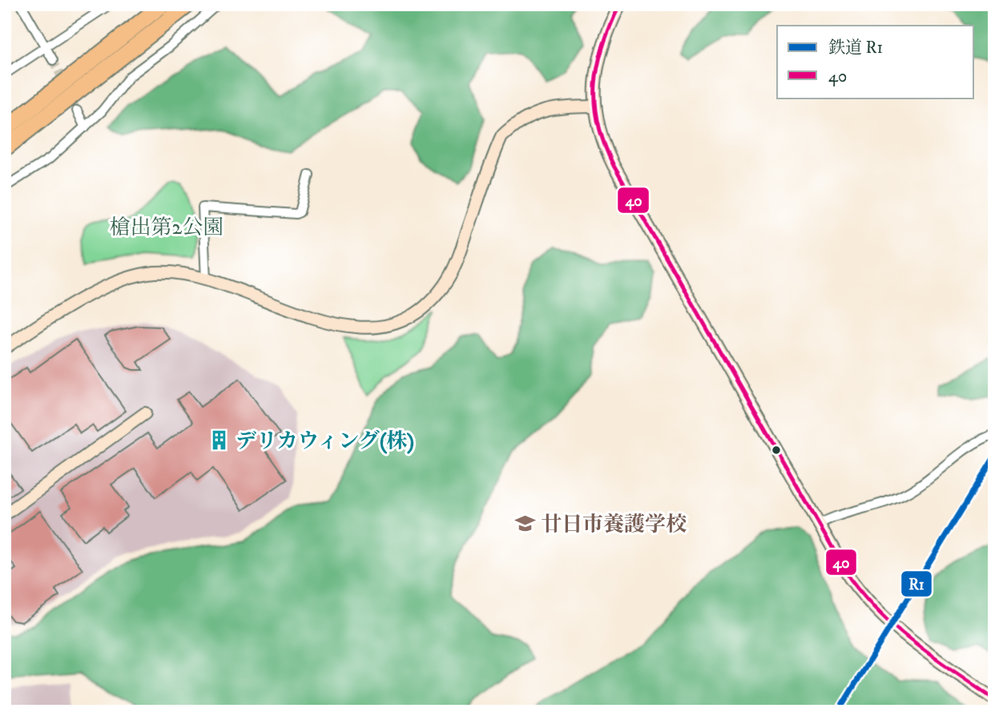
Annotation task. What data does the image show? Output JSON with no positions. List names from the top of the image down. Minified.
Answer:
{"parks":["槍出第2公園"],"places":{"building":["デリカウィング(株)"],"school or university":["廿日市養護学校"]},"lines":["transit line 40","rail line R1"],"legend":["鉄道 R1","40"]}
